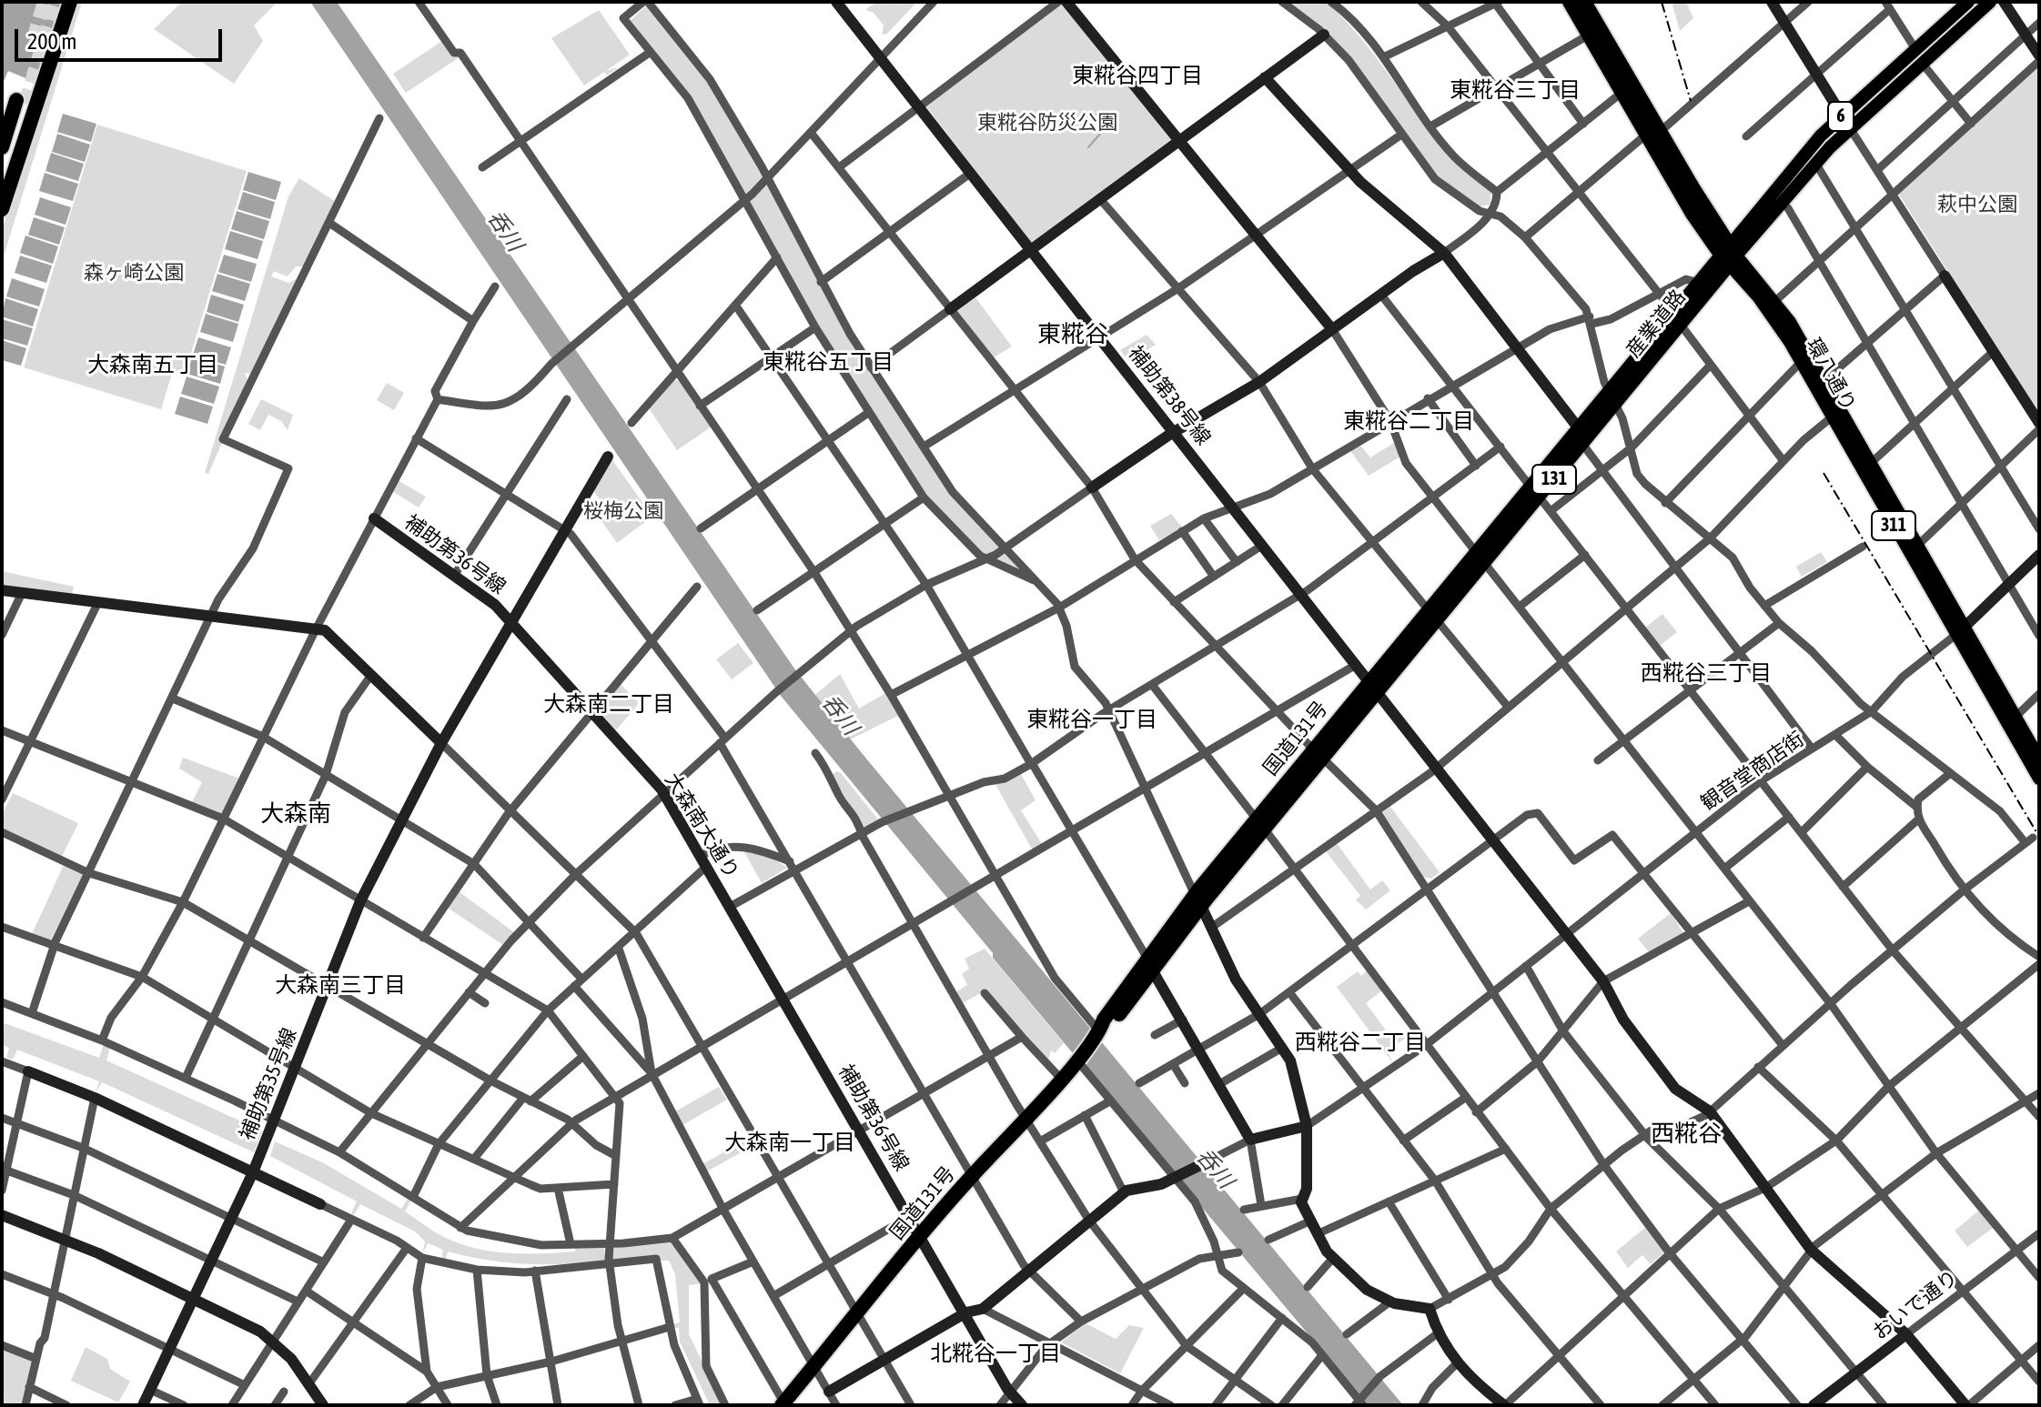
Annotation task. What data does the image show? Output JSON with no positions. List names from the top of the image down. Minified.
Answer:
{"streets":{"highway":["産業道路","環八通り","131","国道131号"],"main road":["6","311"],"street":["補助第38号線","補助第36号線","観音堂商店街","大森南大通り","補助第35号線","おいで通り"]},"crossings":[["産業道路","環八通り"],["産業道路","補助第38号線"],["産業道路","国道131号"],["環八通り","観音堂商店街"],["補助第38号線","国道131号"],["補助第38号線","観音堂商店街"],["補助第36号線","国道131号"],["補助第36号線","大森南大通り"],["補助第36号線","補助第35号線"],["大森南大通り","補助第35号線"]],"districts":["東糀谷四丁目","東糀谷三丁目","東糀谷","東糀谷五丁目","大森南五丁目","東糀谷二丁目","西糀谷三丁目","大森南二丁目","東糀谷一丁目","大森南","大森南三丁目","西糀谷二丁目","西糀谷","大森南一丁目","北糀谷一丁目"],"water":["呑川"],"parks":["東糀谷防災公園","萩中公園","森ヶ崎公園","桜梅公園"],"scale_bar":"200 m"}
